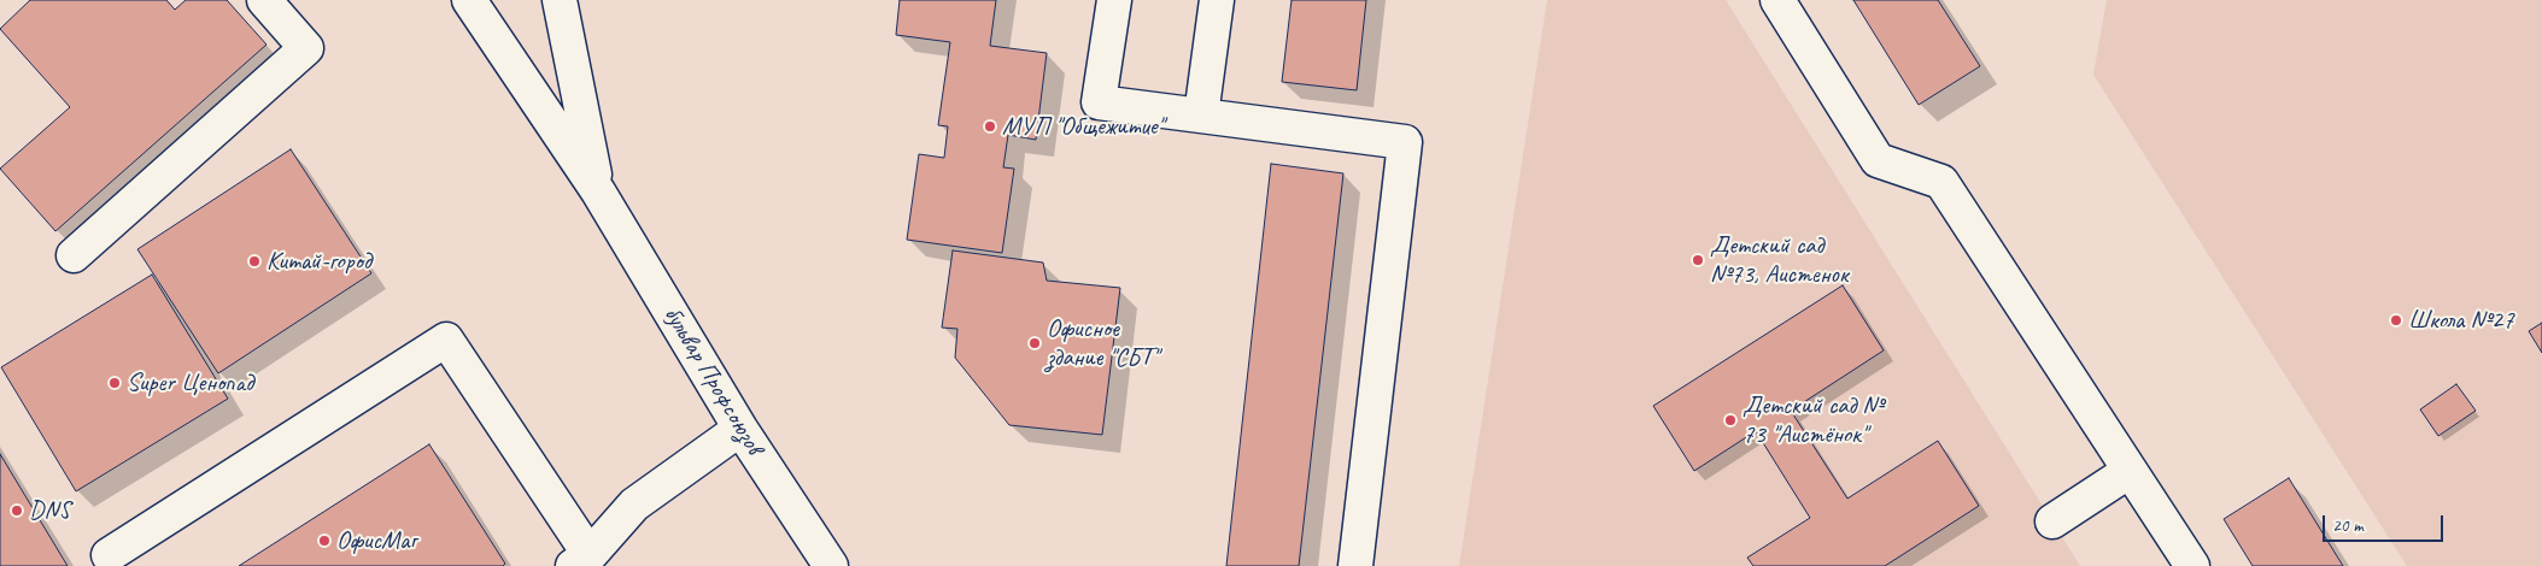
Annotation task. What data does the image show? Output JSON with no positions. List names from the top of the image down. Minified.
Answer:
{"streets":{"street":["бульвар Профсоюзов"]},"places":["МУП \"Общежитие\"","Детский сад №73, Аистенок","Китай-город","Школа №27","Офисное здание \"СБТ\"","Super Ценопад","Детский сад № 73 \"Аистёнок\"","DNS","ОфисМаг"],"scale_bar":"20 m"}
